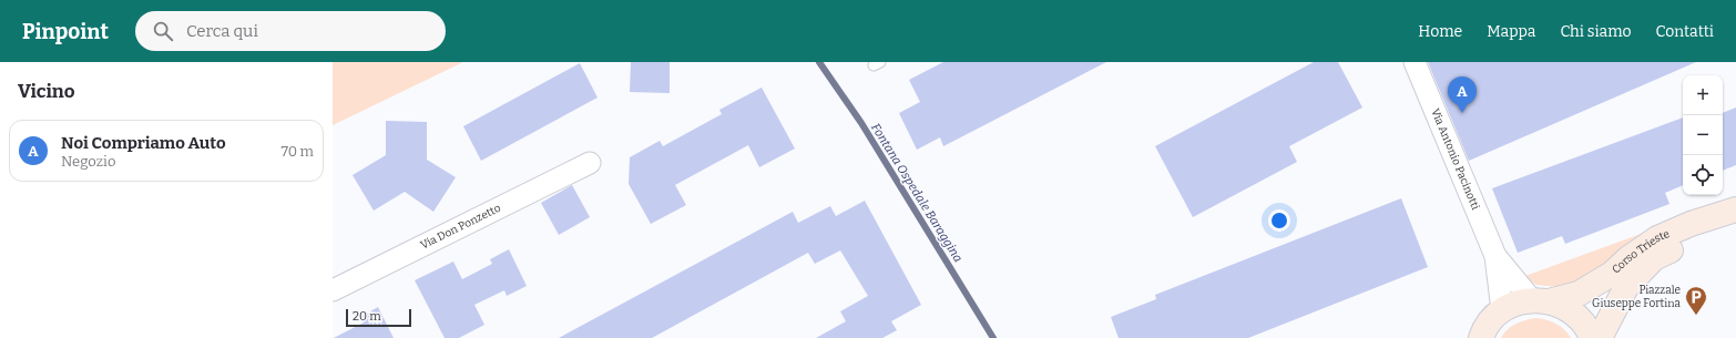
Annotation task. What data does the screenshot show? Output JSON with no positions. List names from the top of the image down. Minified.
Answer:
{"streets":{"main road":["Corso Trieste"],"street":["Via Antonio Pacinotti","Via Don Ponzetto"]},"crossings":[["Via Antonio Pacinotti","Corso Trieste"]],"water":["Fontana Ospedale Baraggina"],"places":{"parking":["Piazzale Giuseppe Fortina"]},"scale_bar":"20 m","page":{"header":"Pinpoint","search":"Cerca qui","nav":["Home","Mappa","Chi siamo","Contatti"],"heading":"Vicino","map_buttons":["+","−"],"pins":"A","list":[{"mark":"A","name":"Noi Compriamo Auto","note":"Negozio","value":"70 m"}],"scale":"20 m"}}
